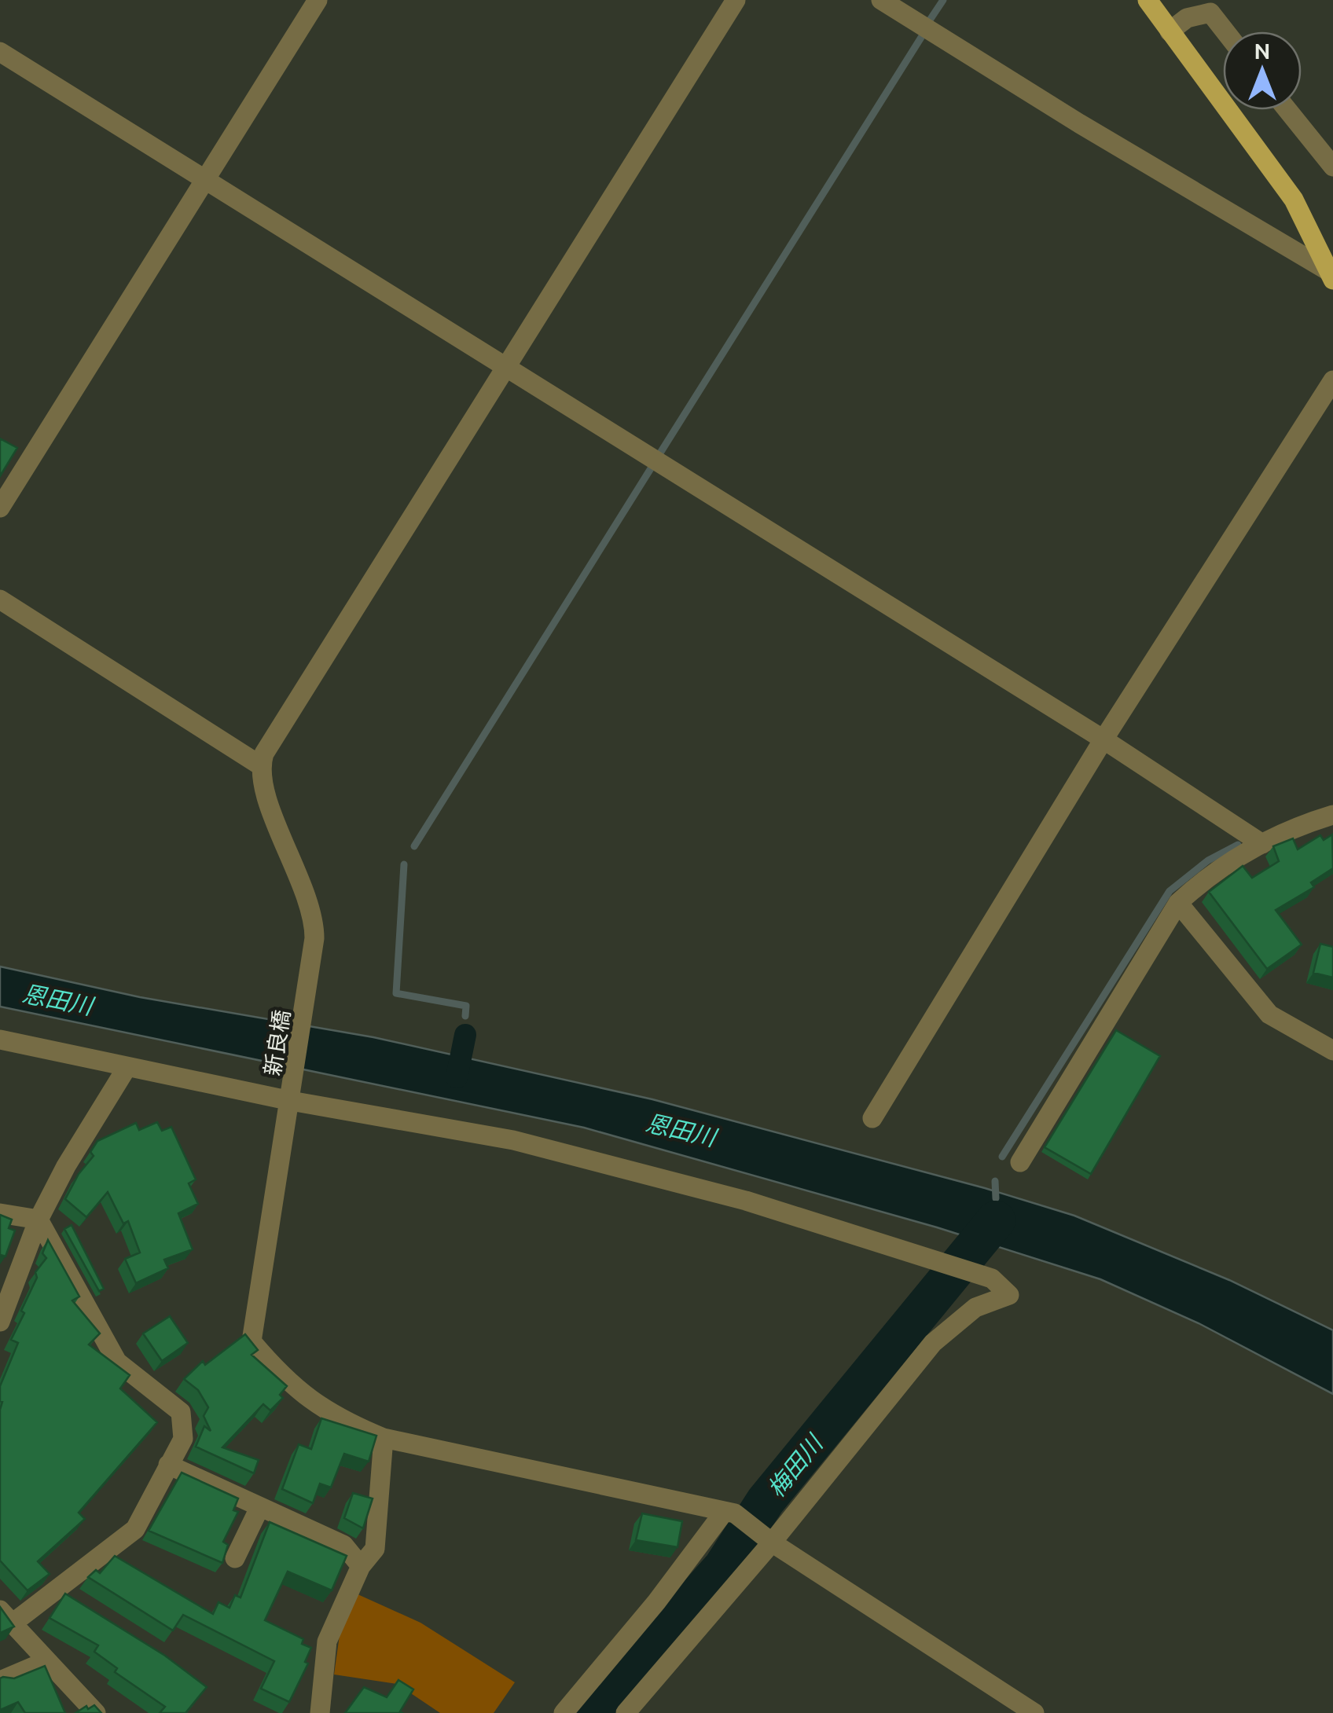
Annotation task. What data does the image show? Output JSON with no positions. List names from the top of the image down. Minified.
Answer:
{"streets":{"street":["新良橋"]},"water":["恩田川","梅田川"],"north":"top"}
